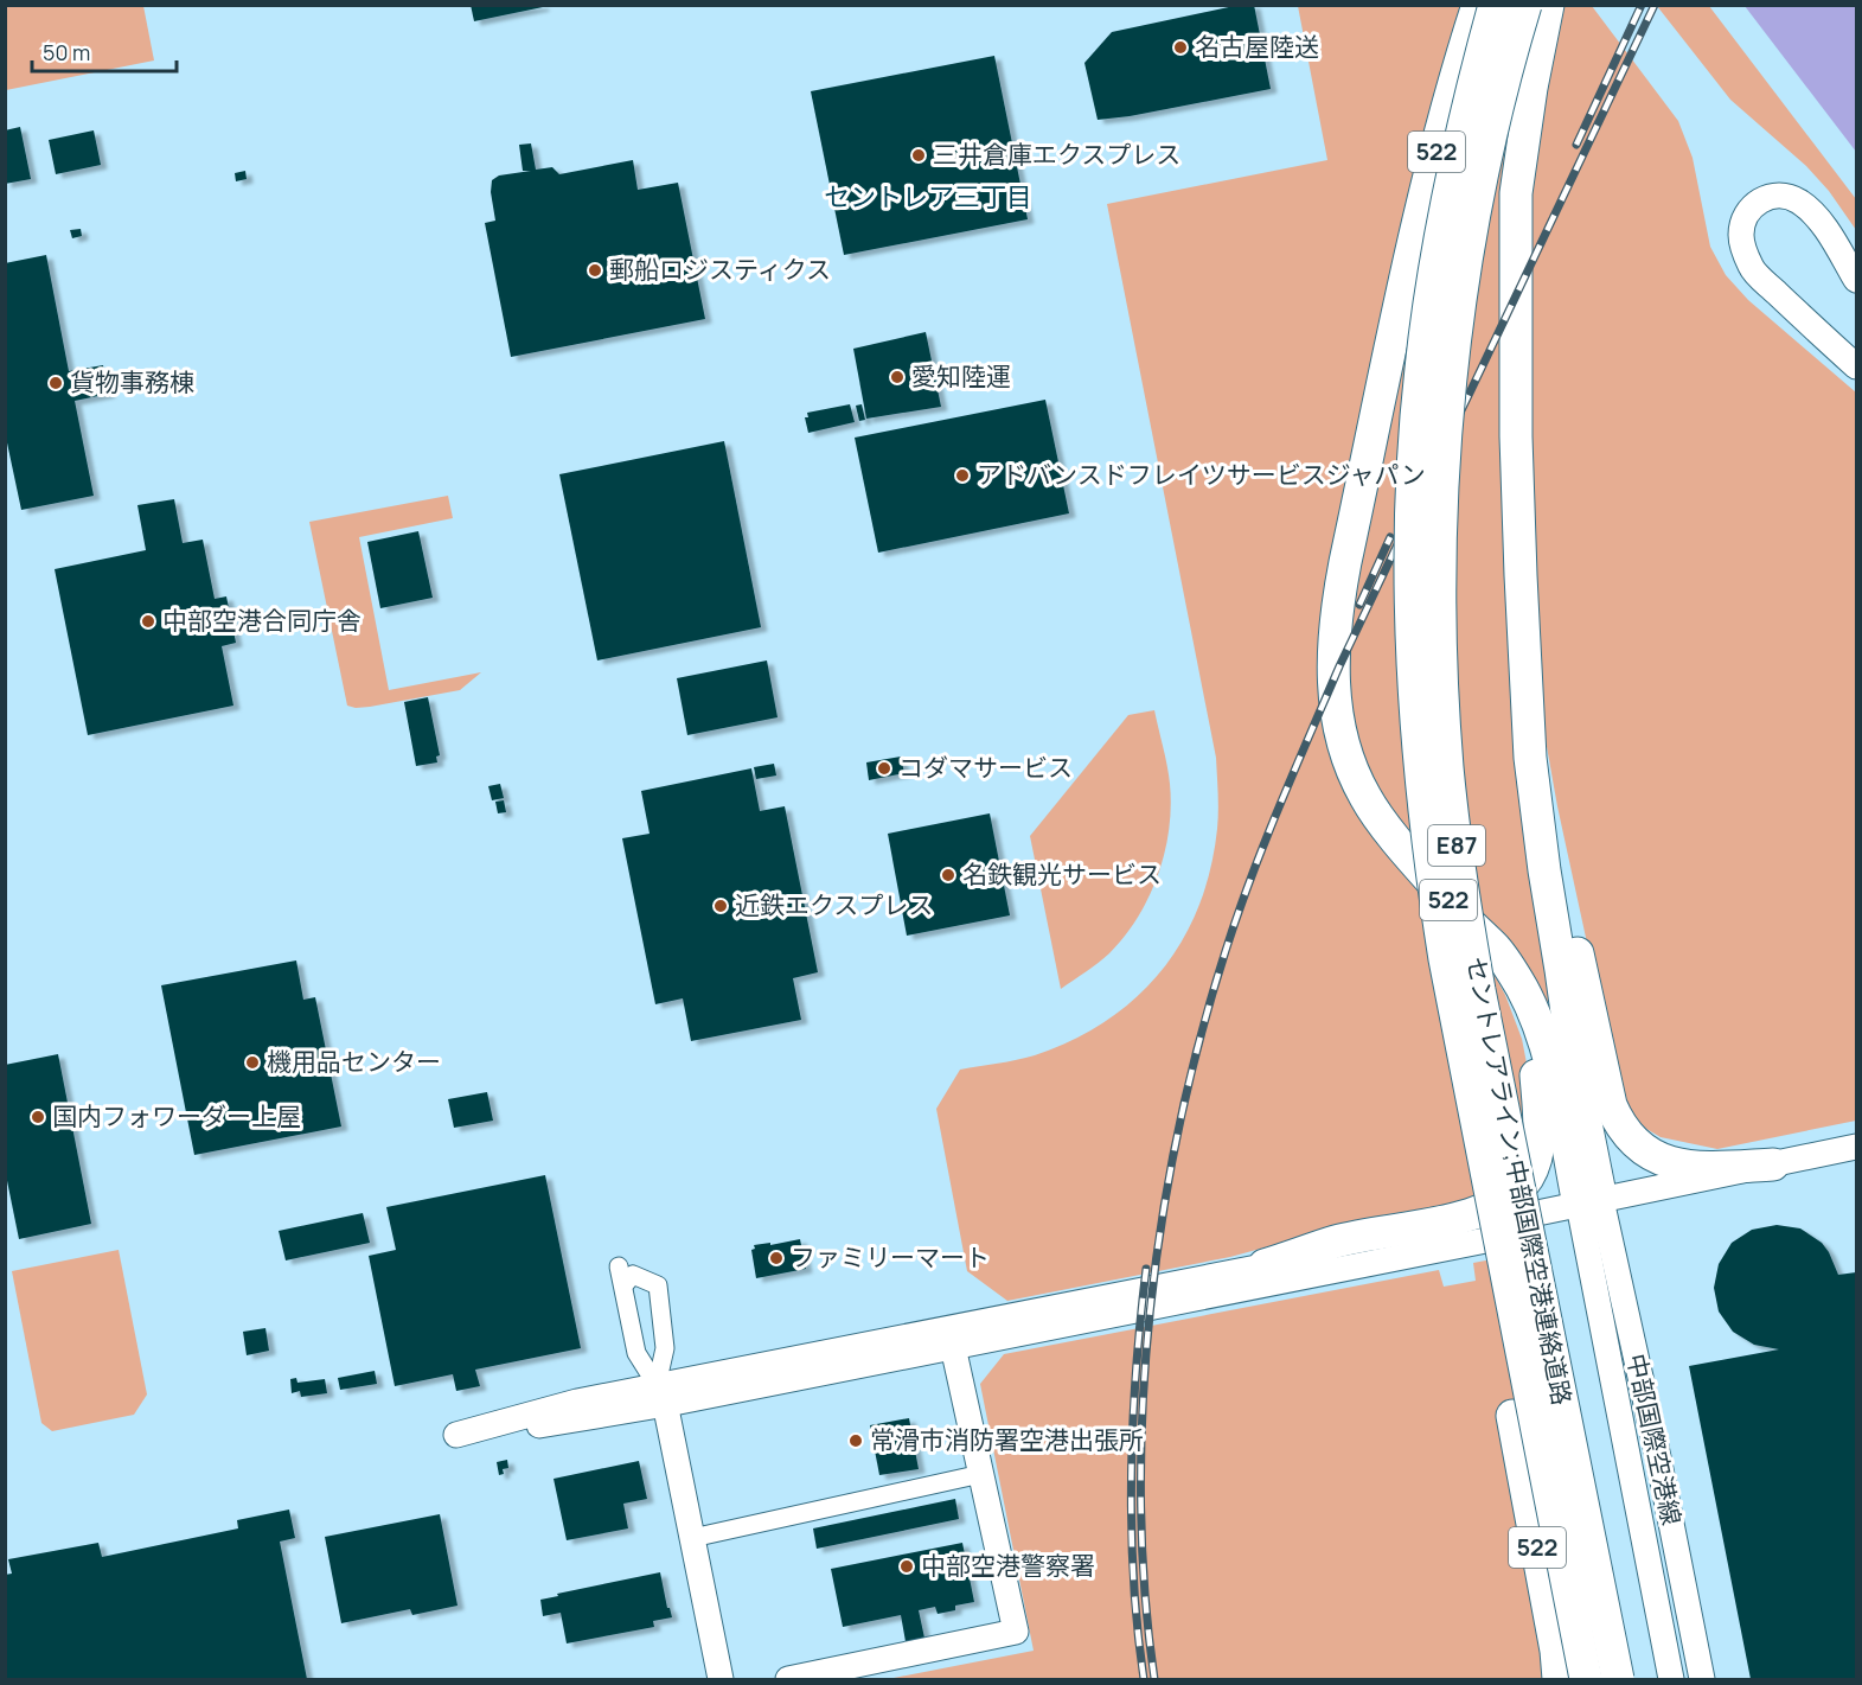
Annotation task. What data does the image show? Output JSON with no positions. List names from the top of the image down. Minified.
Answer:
{"streets":{"highway":["522","E87","セントレアライン;中部国際空港連絡道路"],"street":["中部国際空港線"]},"crossings":[["522","セントレアライン;中部国際空港連絡道路"],["522","中部国際空港線"]],"districts":["セントレア三丁目"],"places":["名古屋陸送","三井倉庫エクスプレス","郵船ロジスティクス","愛知陸運","貨物事務棟","アドバンスドフレイツサービスジャパン","中部空港合同庁舎","コダマサービス","名鉄観光サービス","近鉄エクスプレス","機用品センター","国内フォワーダー上屋","ファミリーマート","常滑市消防署空港出張所","中部空港警察署"],"scale_bar":"50 m"}
